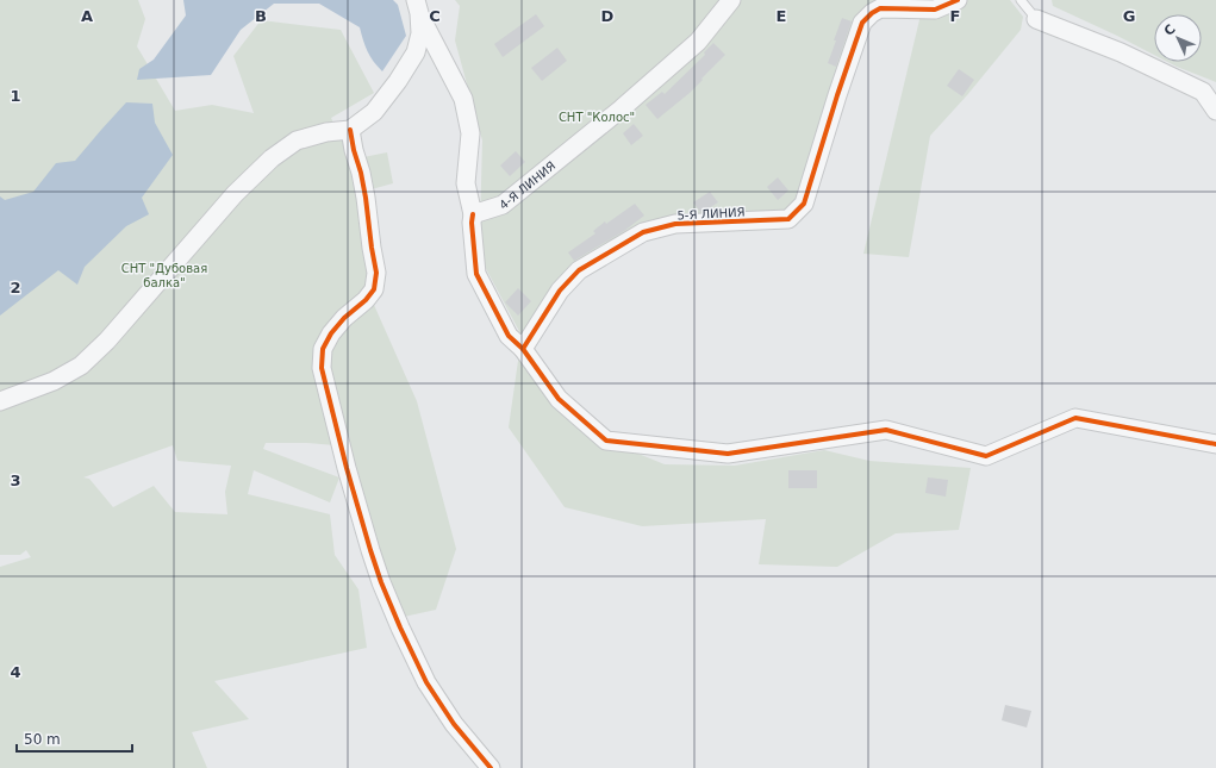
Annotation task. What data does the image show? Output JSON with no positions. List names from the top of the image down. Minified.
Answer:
{"streets":{"street":["4-Я ЛИНИЯ","5-Я ЛИНИЯ"]},"parks":["СНТ \"Колос\"","СНТ \"Дубовая балка\""],"scale_bar":"50 m","north":"top left","grid":{"columns":["A","B","C","D","E","F","G"],"rows":["1","2","3","4"]}}
